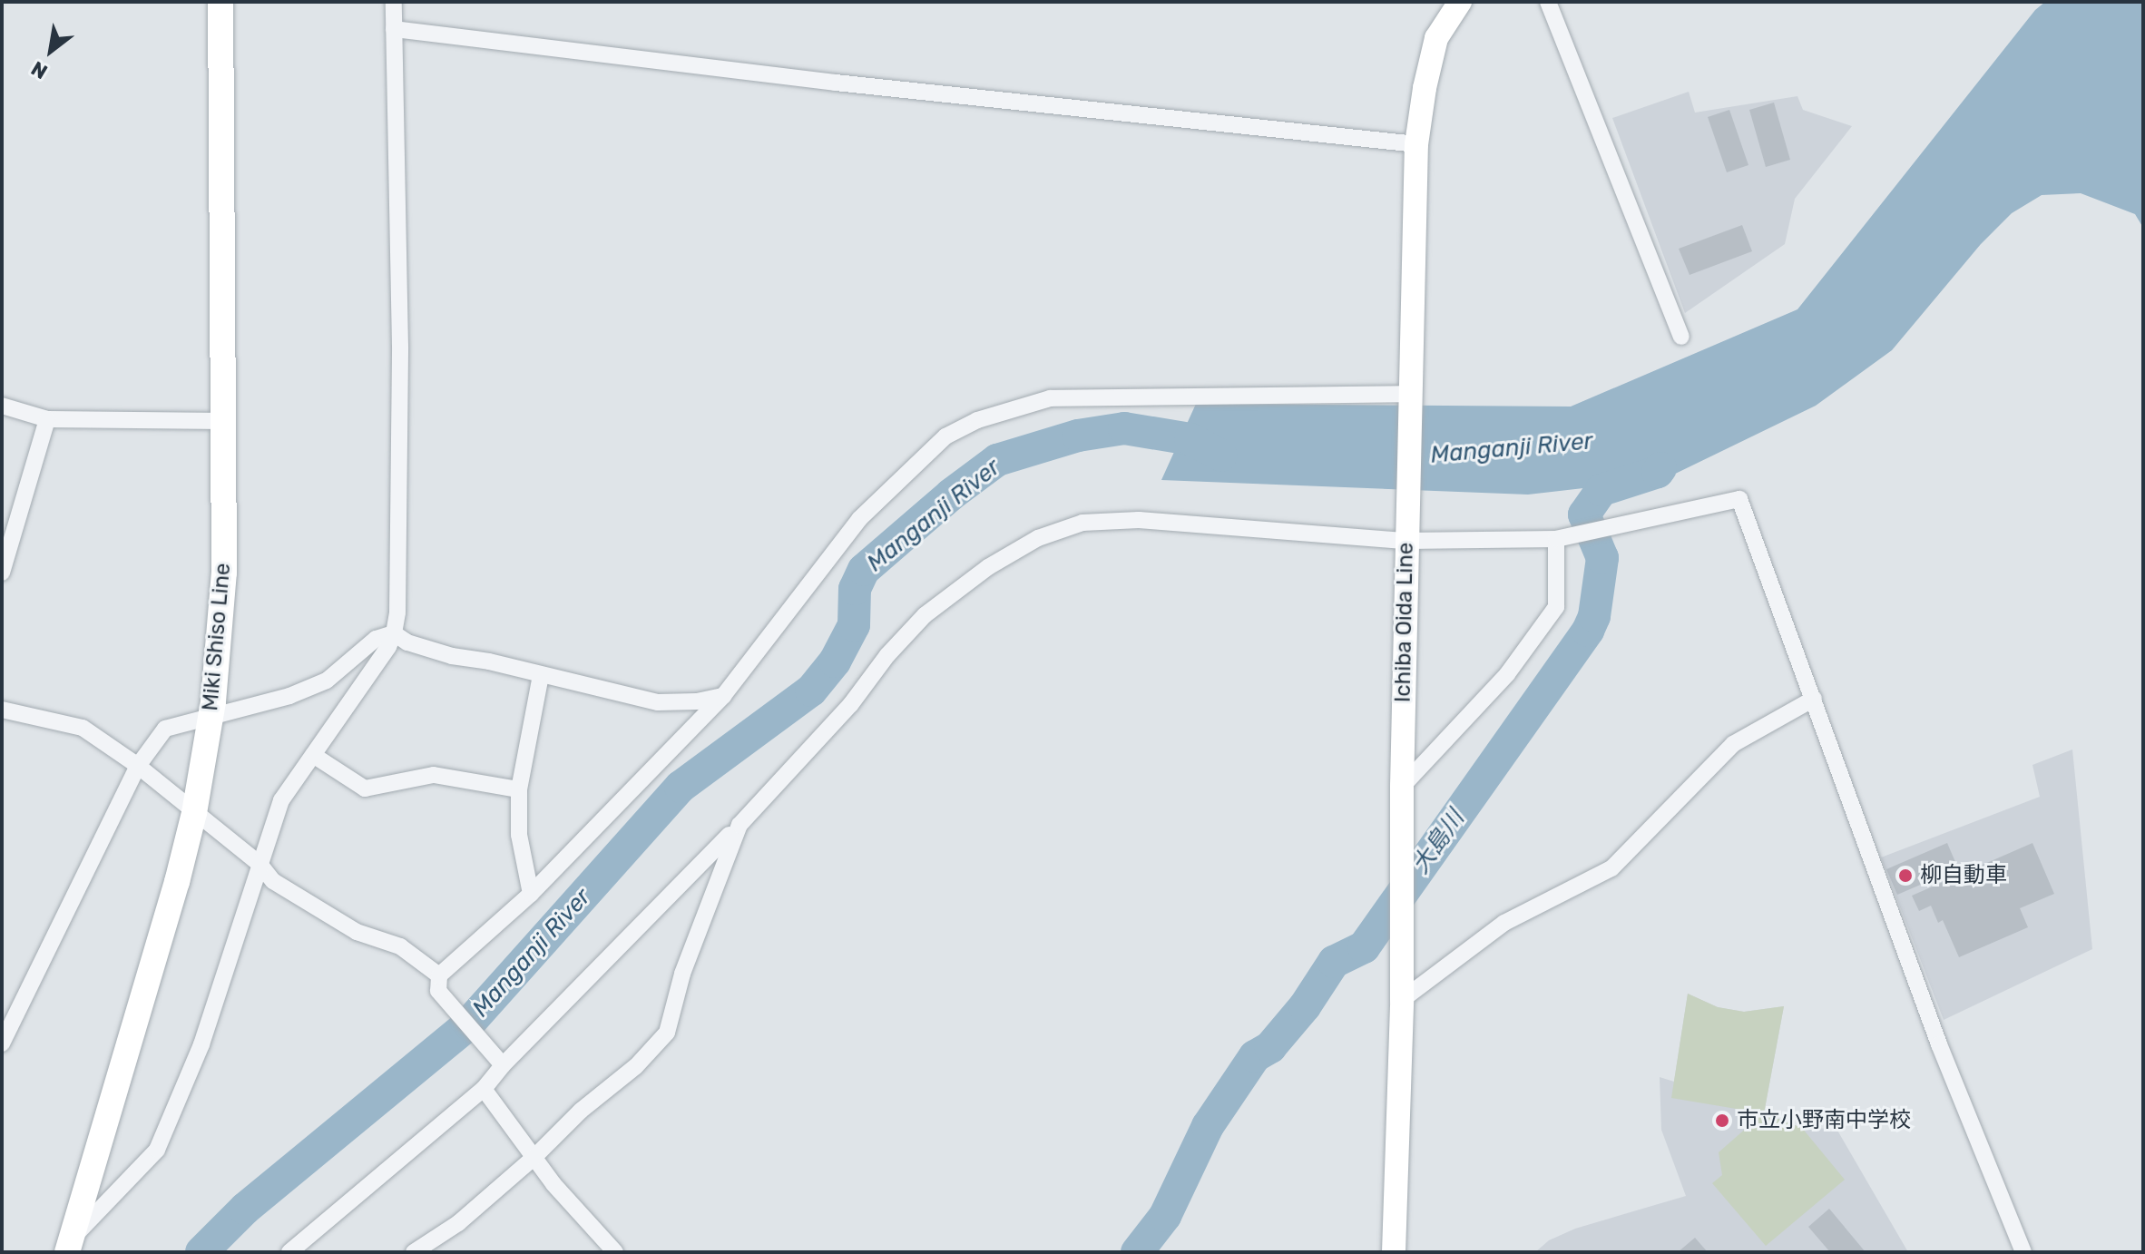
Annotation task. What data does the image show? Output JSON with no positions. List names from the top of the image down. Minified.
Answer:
{"streets":{"main road":["Ichiba Oida Line","Miki Shiso Line"]},"water":["Manganji River","大島川"],"places":["柳自動車","市立小野南中学校"],"north":"bottom left"}
